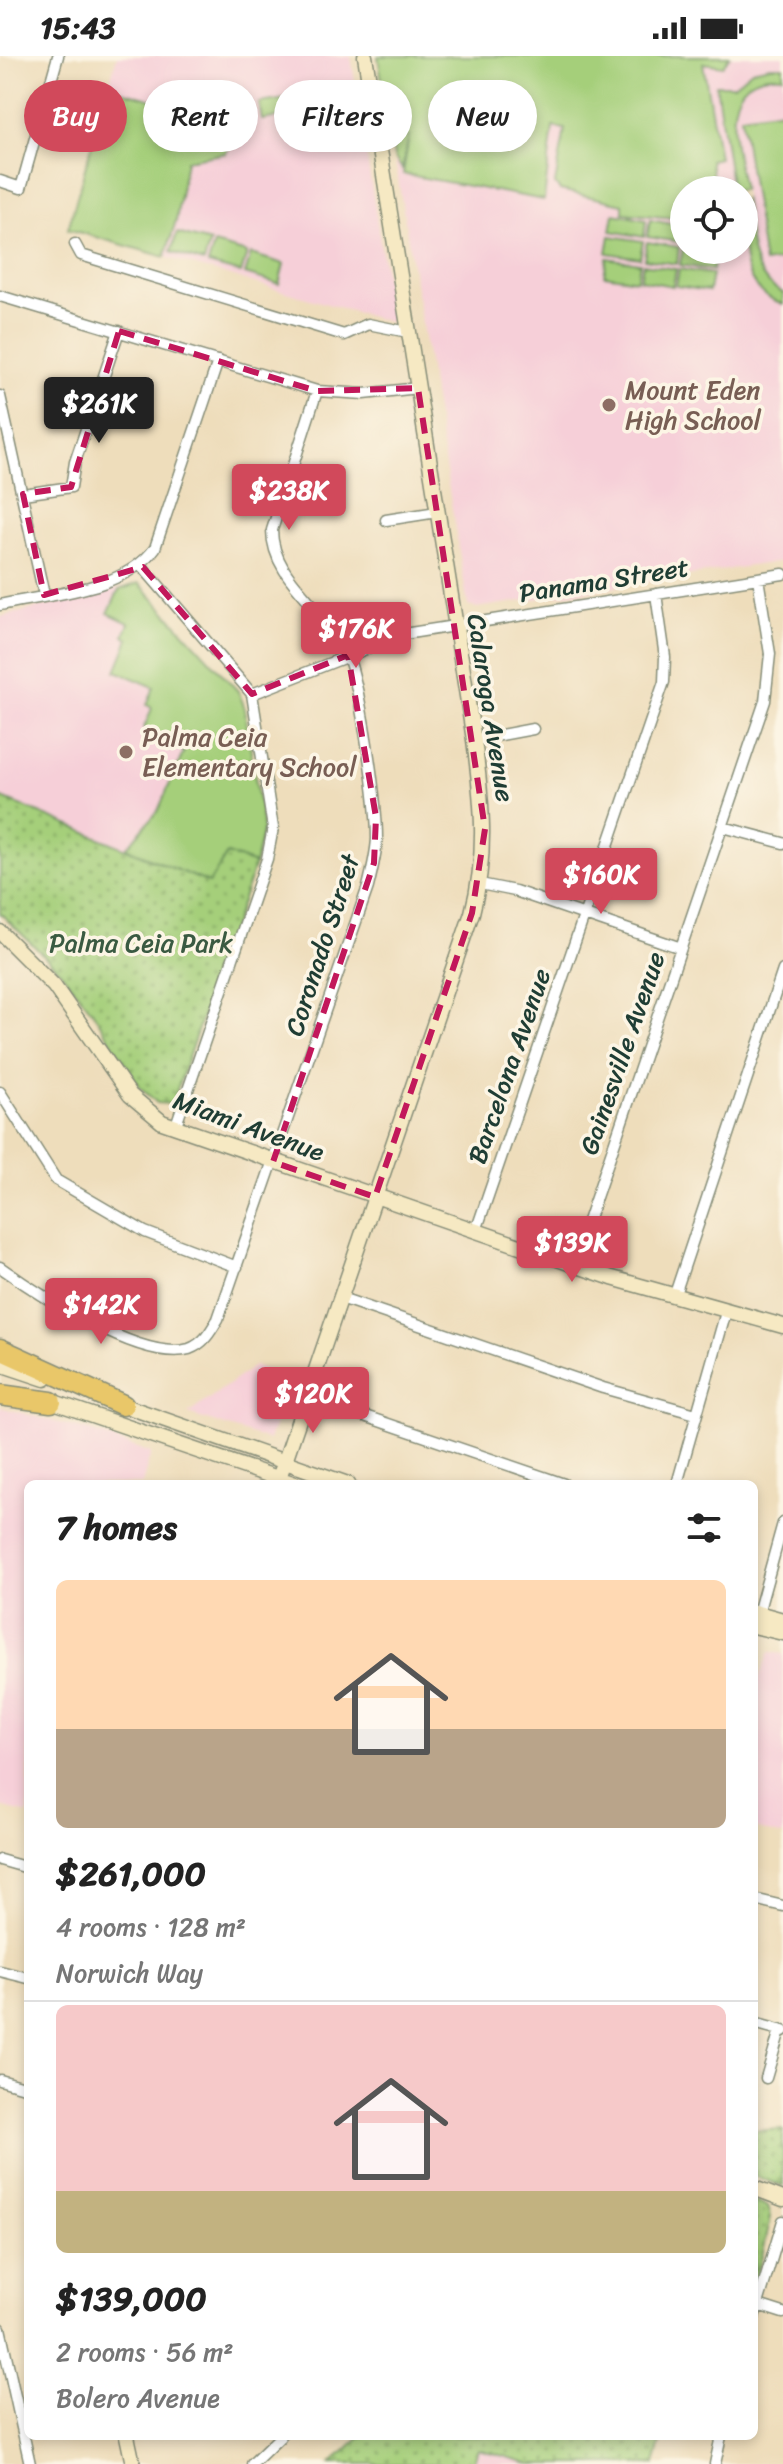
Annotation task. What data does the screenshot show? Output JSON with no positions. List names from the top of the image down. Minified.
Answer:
{"streets":{"street":["Panama Street","Calaroga Avenue","Coronado Street","Gainesville Avenue","Barcelona Avenue","Miami Avenue"]},"crossings":[["Panama Street","Calaroga Avenue"],["Panama Street","Coronado Street"],["Panama Street","Gainesville Avenue"],["Panama Street","Barcelona Avenue"],["Calaroga Avenue","Miami Avenue"],["Coronado Street","Miami Avenue"],["Gainesville Avenue","Miami Avenue"],["Barcelona Avenue","Miami Avenue"]],"parks":["Palma Ceia Park"],"places":["Mount Eden High School","Palma Ceia Elementary School"],"page":{"status":"15:43","chip":["Buy","Rent","Filters","New"],"price":["$261K","$238K","$176K","$160K","$139K","$142K","$120K"],"heading":"7 homes","list":[{"name":"$261,000","note":"4 rooms · 128 m² · Norwich Way"},{"name":"$139,000","note":"2 rooms · 56 m² · Bolero Avenue"}]}}
